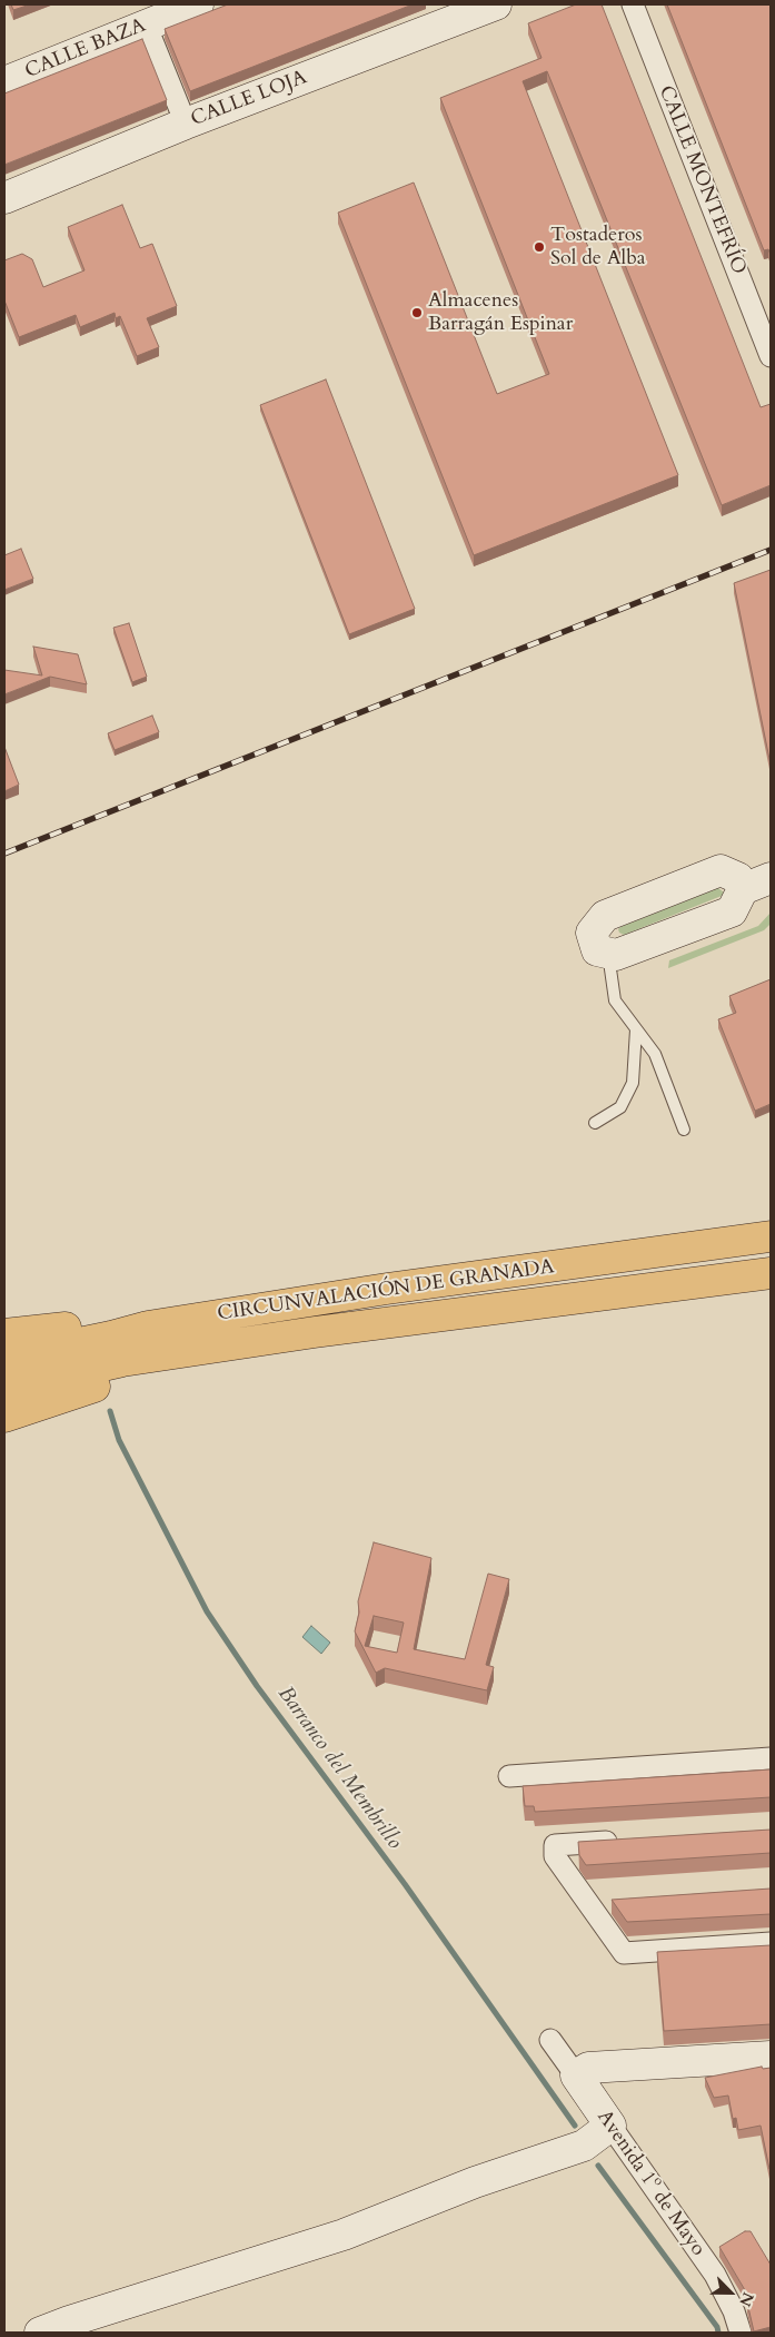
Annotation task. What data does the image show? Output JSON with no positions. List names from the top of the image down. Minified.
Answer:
{"streets":{"highway":["CIRCUNVALACIÓN DE GRANADA"],"street":["CALLE BAZA","CALLE LOJA","CALLE MONTEFRÍO","Avenida 1º de Mayo"]},"water":["Barranco del Membrillo"],"places":["Tostaderos Sol de Alba","Almacenes Barragán Espinar"],"north":"bottom right"}
